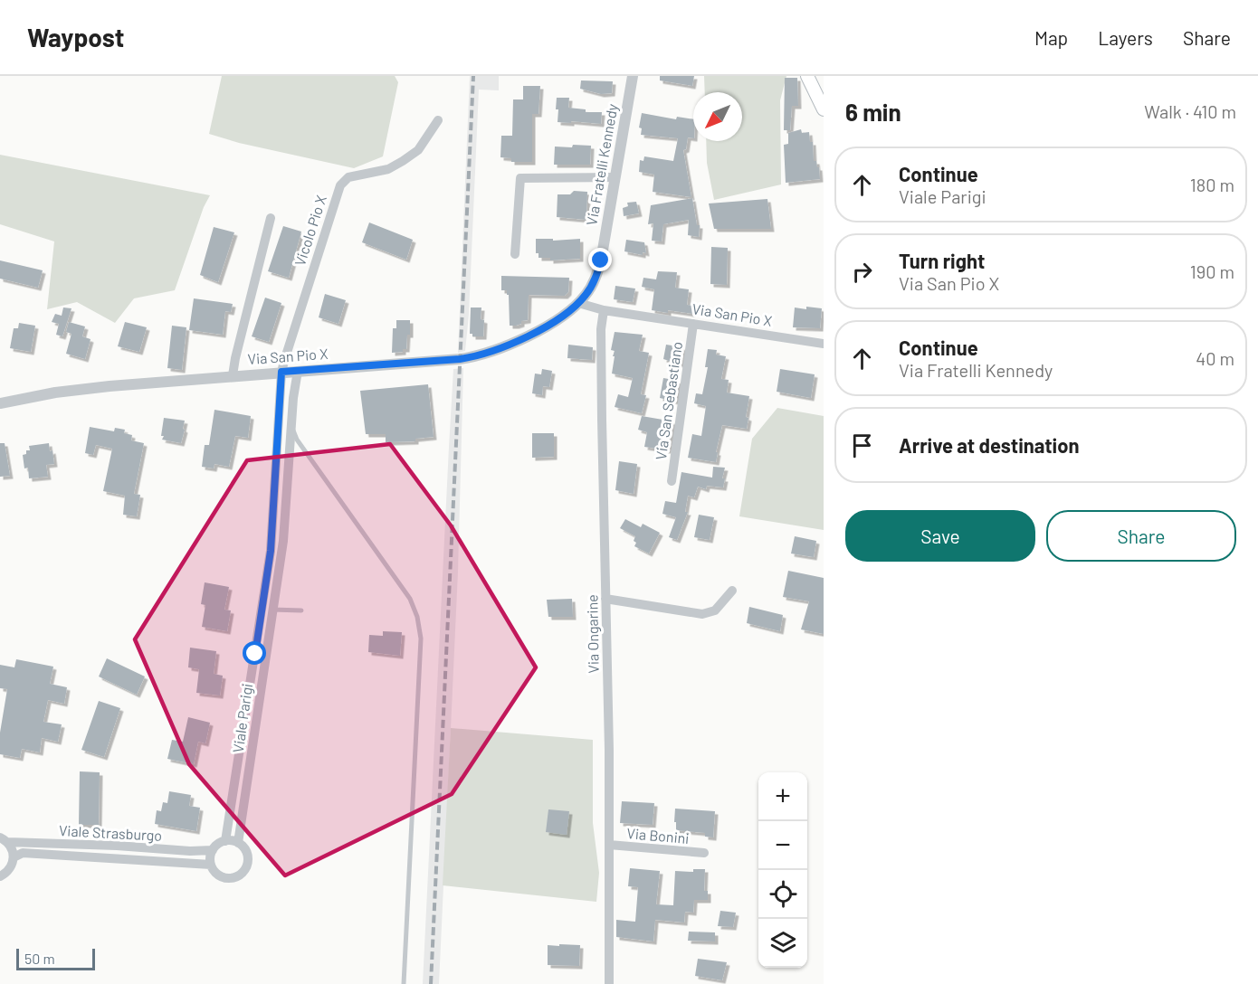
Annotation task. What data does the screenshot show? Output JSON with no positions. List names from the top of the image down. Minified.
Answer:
{"streets":{"street":["Via Fratelli Kennedy","Vicolo Pio X","Via San Pio X","Via San Sebastiano","Via Ongarine","Viale Parigi","Viale Strasburgo","Via Bonini"]},"crossings":[["Via Fratelli Kennedy","Via San Pio X"],["Vicolo Pio X","Via San Pio X"],["Vicolo Pio X","Viale Parigi"],["Via San Pio X","Via San Sebastiano"],["Via San Pio X","Via Ongarine"],["Via San Pio X","Viale Parigi"],["Via Ongarine","Via Bonini"],["Viale Parigi","Viale Strasburgo"]],"scale_bar":"50 m","north":"bottom left","page":{"header":"Waypost","nav":["Map","Layers","Share"],"heading":["6 min","Walk · 410 m"],"list":[["Continue","Viale Parigi","180 m"],["Turn right","Via San Pio X","190 m"],["Continue","Via Fratelli Kennedy","40 m"],"Arrive at destination"],"buttons":["Save","Share"],"map_buttons":["+","−"],"scale":"50 m"}}
